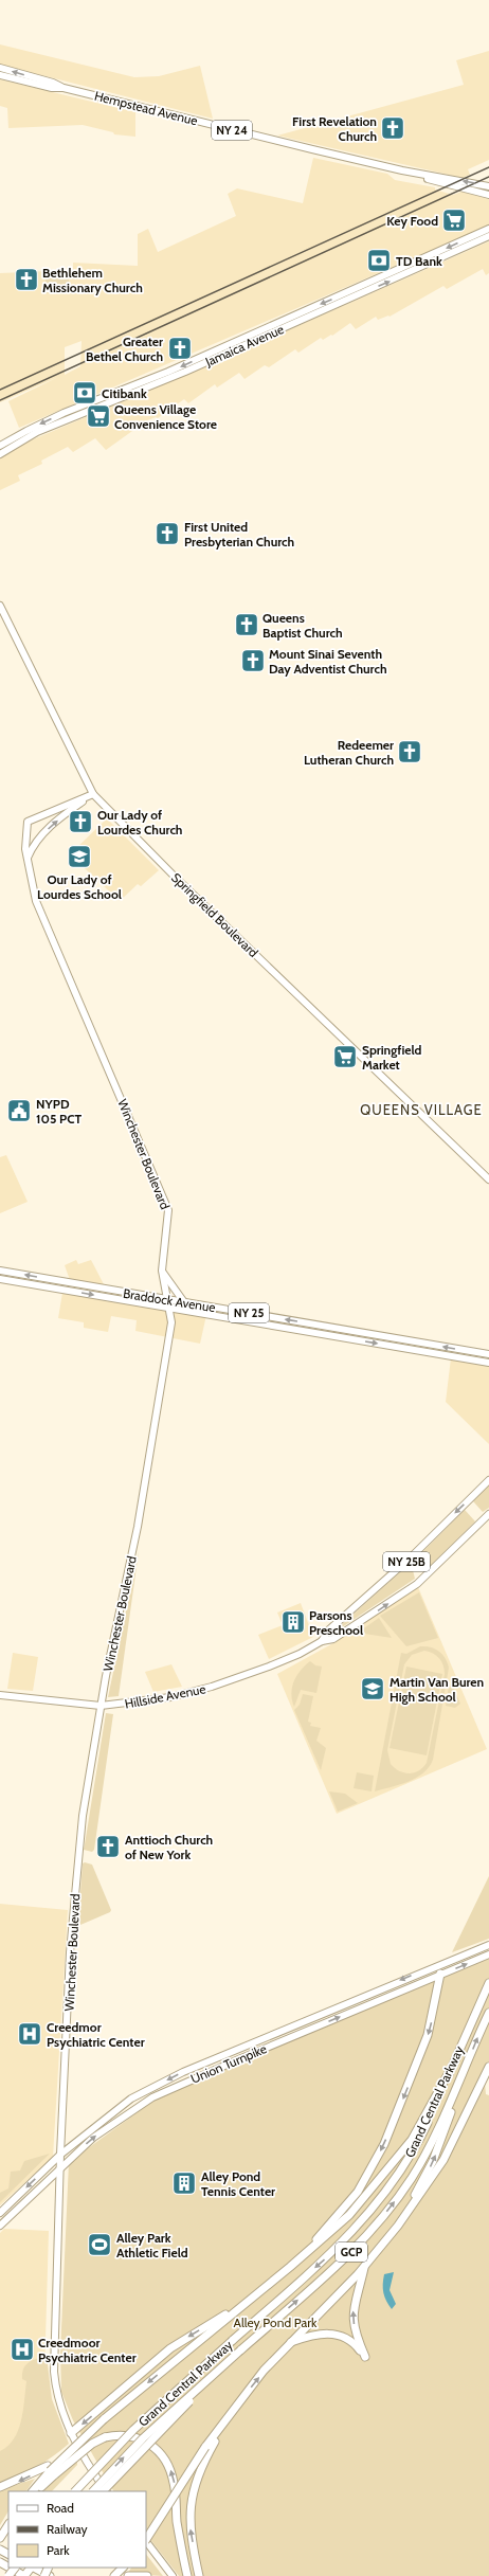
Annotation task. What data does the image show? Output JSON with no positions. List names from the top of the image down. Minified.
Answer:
{"streets":{"highway":["Grand Central Parkway","GCP"],"main road":["Hempstead Avenue","NY 24","Jamaica Avenue","Springfield Boulevard","Winchester Boulevard","Braddock Avenue","NY 25","NY 25B","Hillside Avenue","Union Turnpike"]},"crossings":[["Springfield Boulevard","Winchester Boulevard"],["Winchester Boulevard","Braddock Avenue"],["Winchester Boulevard","Hillside Avenue"],["Winchester Boulevard","Union Turnpike"]],"districts":["QUEENS VILLAGE"],"parks":["Alley Pond Park"],"places":{"church":["First Revelation Church","Bethlehem Missionary Church","Greater Bethel Church","First United Presbyterian Church","Queens Baptist Church","Mount Sinai Seventh Day Adventist Church","Redeemer Lutheran Church","Our Lady of Lourdes Church","Anttioch Church of New York"],"supermarket":["Key Food","Queens Village Convenience Store","Springfield Market"],"bank":["TD Bank","Citibank"],"school or university":["Our Lady of Lourdes School","Martin Van Buren High School"],"public building":["NYPD 105 PCT"],"building":["Parsons Preschool","Alley Pond Tennis Center"],"hospital":["Creedmor Psychiatric Center","Creedmoor Psychiatric Center"],"sports":["Alley Park Athletic Field"]},"legend":["Road","Railway","Park"]}
